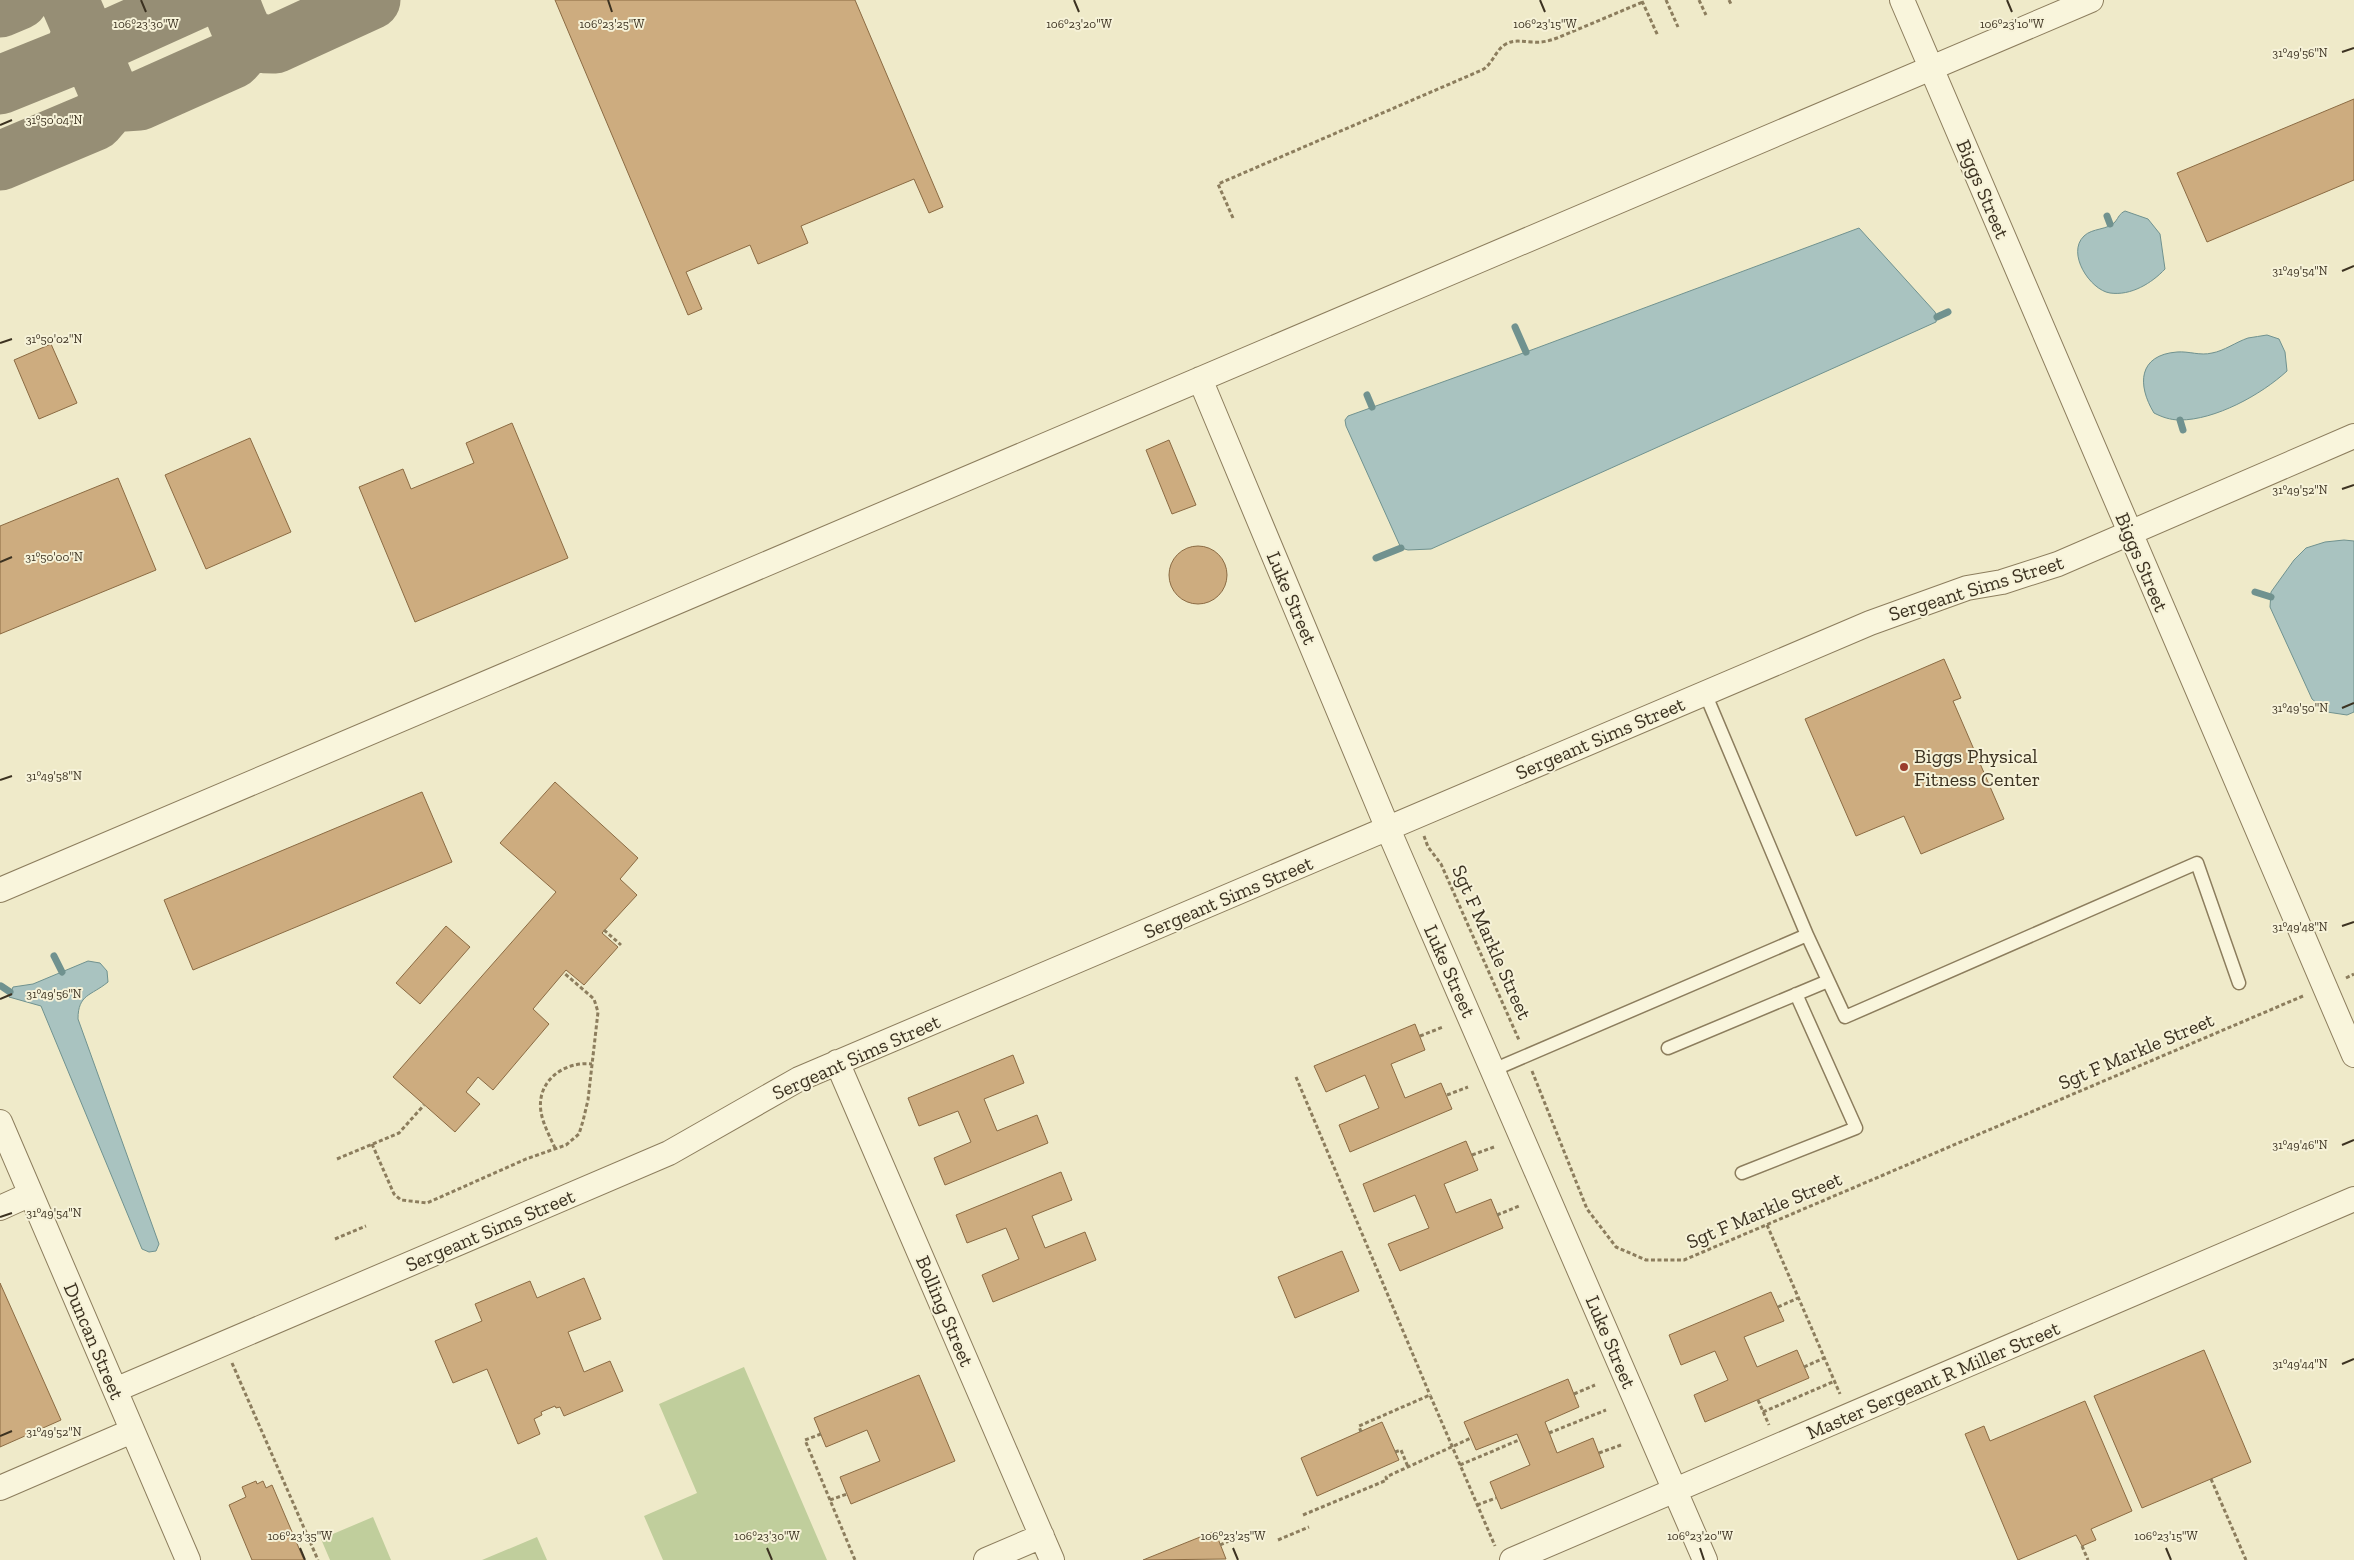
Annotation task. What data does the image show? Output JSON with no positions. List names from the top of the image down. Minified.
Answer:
{"streets":{"street":["Biggs Street","Sergeant Sims Street","Luke Street","Bolling Street","Duncan Street","Master Sergeant R Miller Street"],"path":["Sgt F Markle Street"]},"crossings":[["Biggs Street","Sergeant Sims Street"],["Sergeant Sims Street","Luke Street"],["Sergeant Sims Street","Sgt F Markle Street"],["Sergeant Sims Street","Bolling Street"],["Sergeant Sims Street","Duncan Street"],["Luke Street","Master Sergeant R Miller Street"]],"places":["Biggs Physical Fitness Center"],"coordinates":["106°23'30\"W","106°23'25\"W","106°23'20\"W","106°23'15\"W","106°23'10\"W","31°49'56\"N","31°50'04\"N","31°49'54\"N","31°50'02\"N","31°49'52\"N","31°50'00\"N","31°49'50\"N","31°49'58\"N","31°49'48\"N","31°49'46\"N","31°49'44\"N","106°23'35\"W"]}
